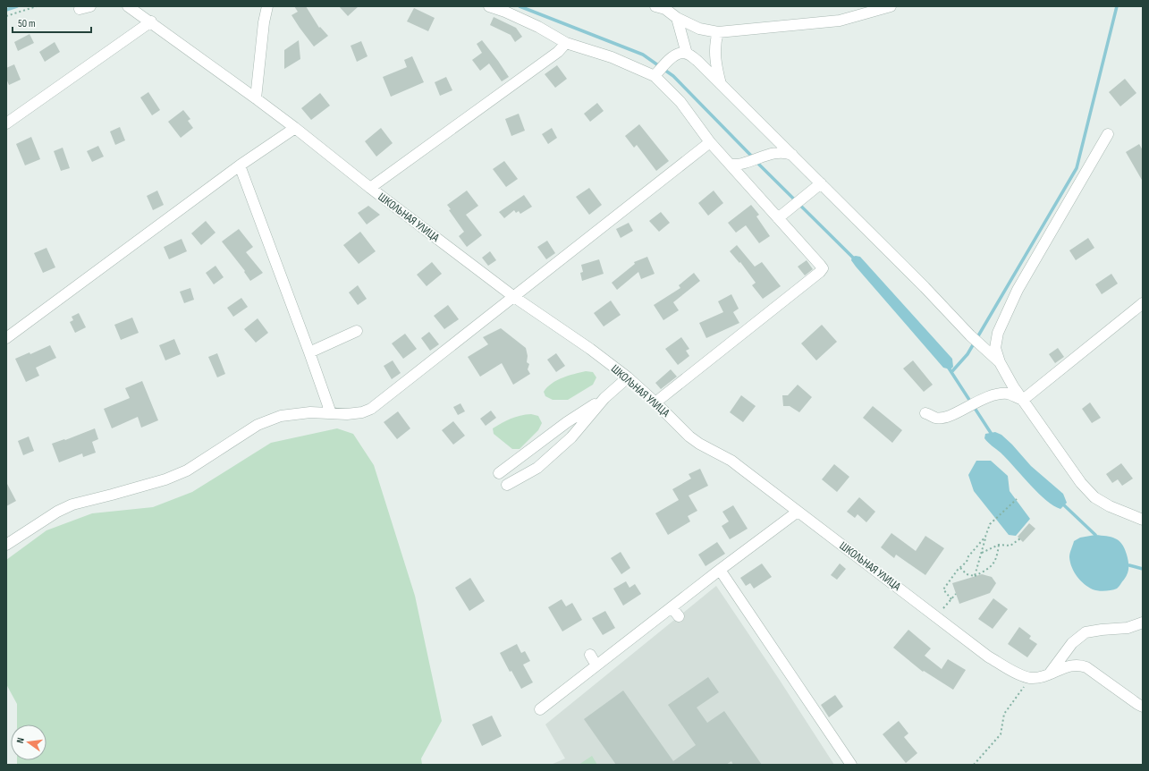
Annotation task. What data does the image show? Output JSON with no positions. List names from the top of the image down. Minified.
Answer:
{"streets":{"street":["ШКОЛЬНАЯ УЛИЦА"]},"scale_bar":"50 m","north":"left"}
